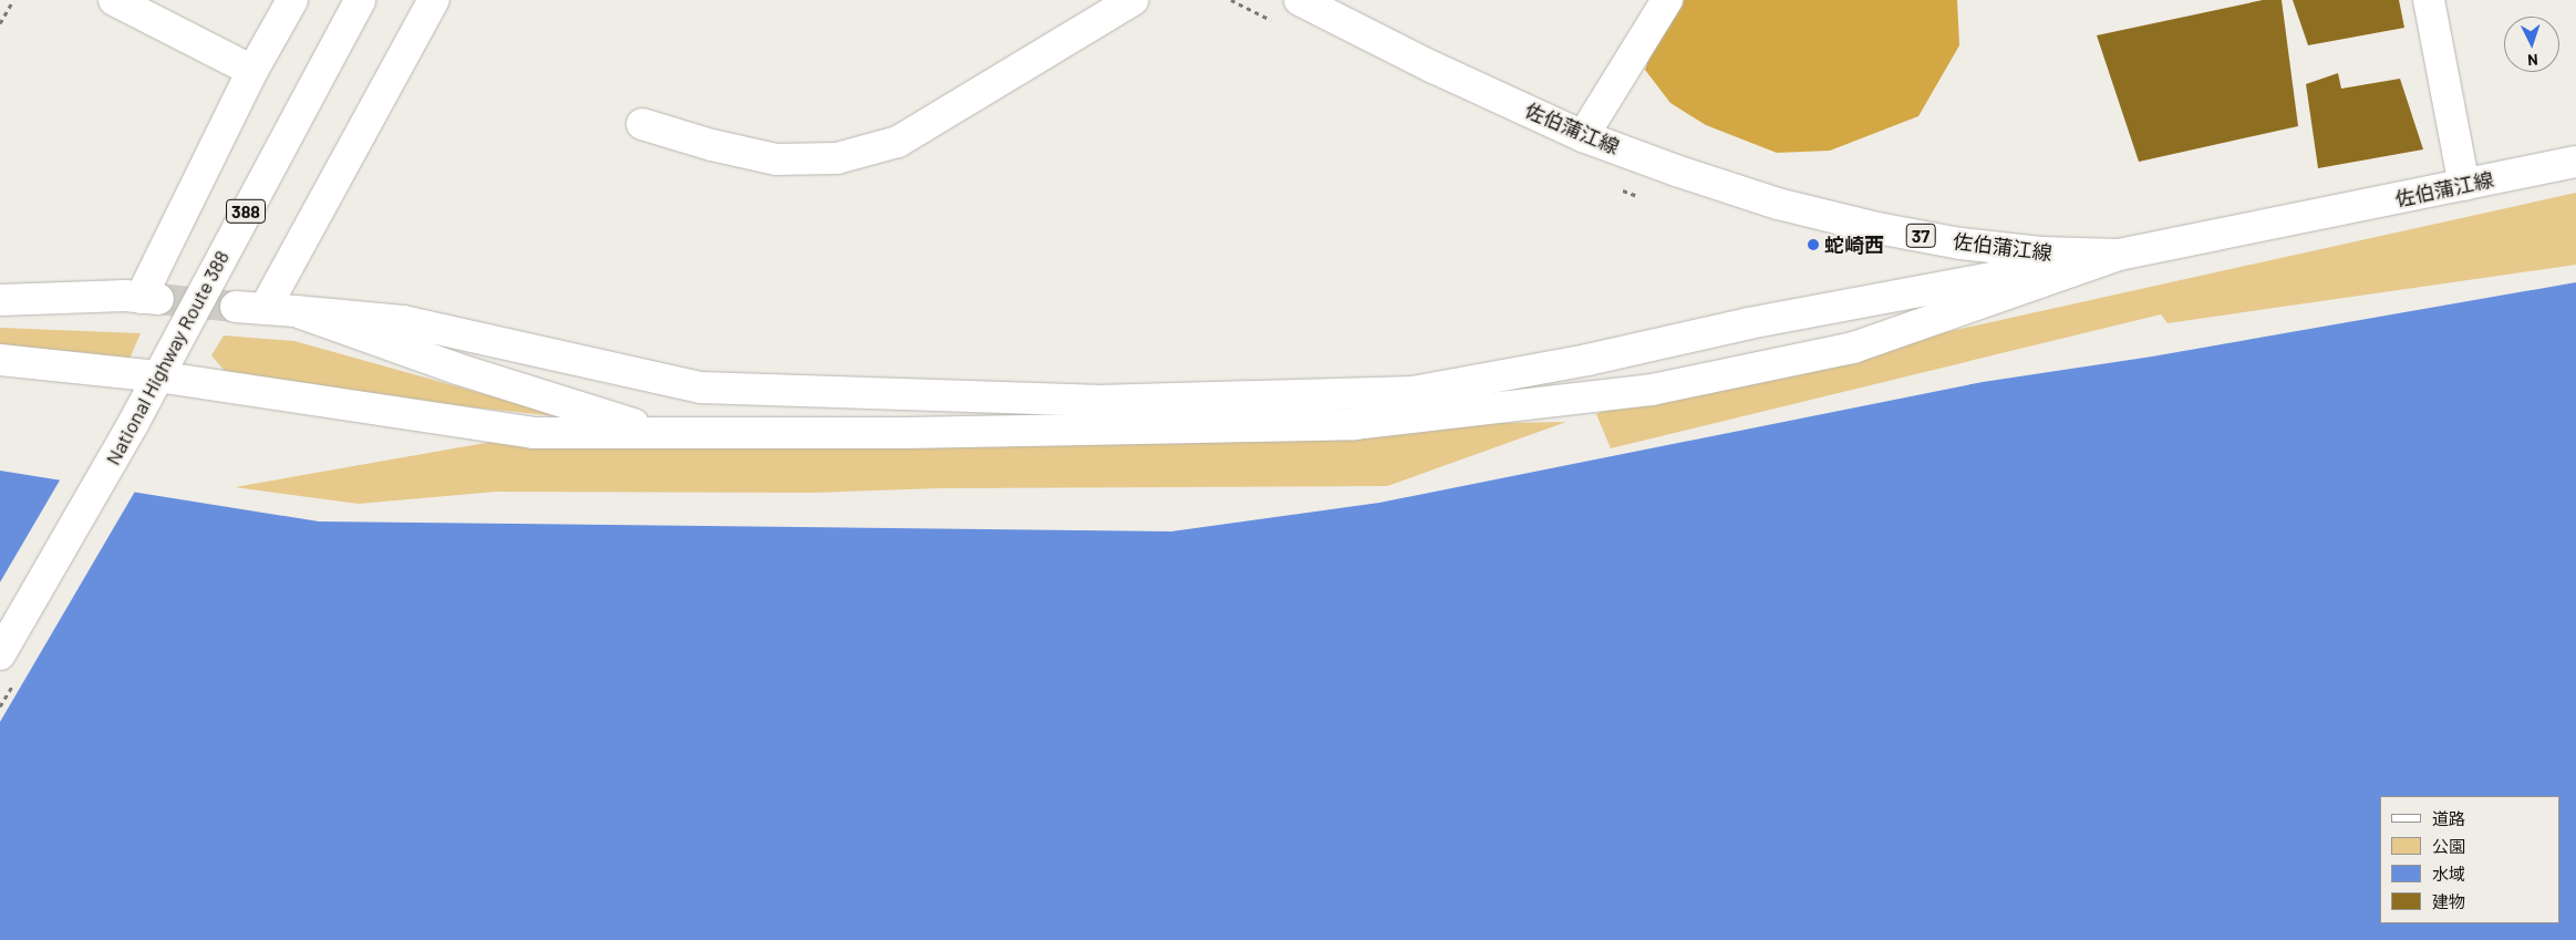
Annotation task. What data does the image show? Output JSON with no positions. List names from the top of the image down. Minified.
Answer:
{"streets":{"main road":["佐伯蒲江線","388","37","National Highway Route 388"]},"places":["蛇崎西"],"legend":["道路","公園","水域","建物"],"north":"bottom"}
